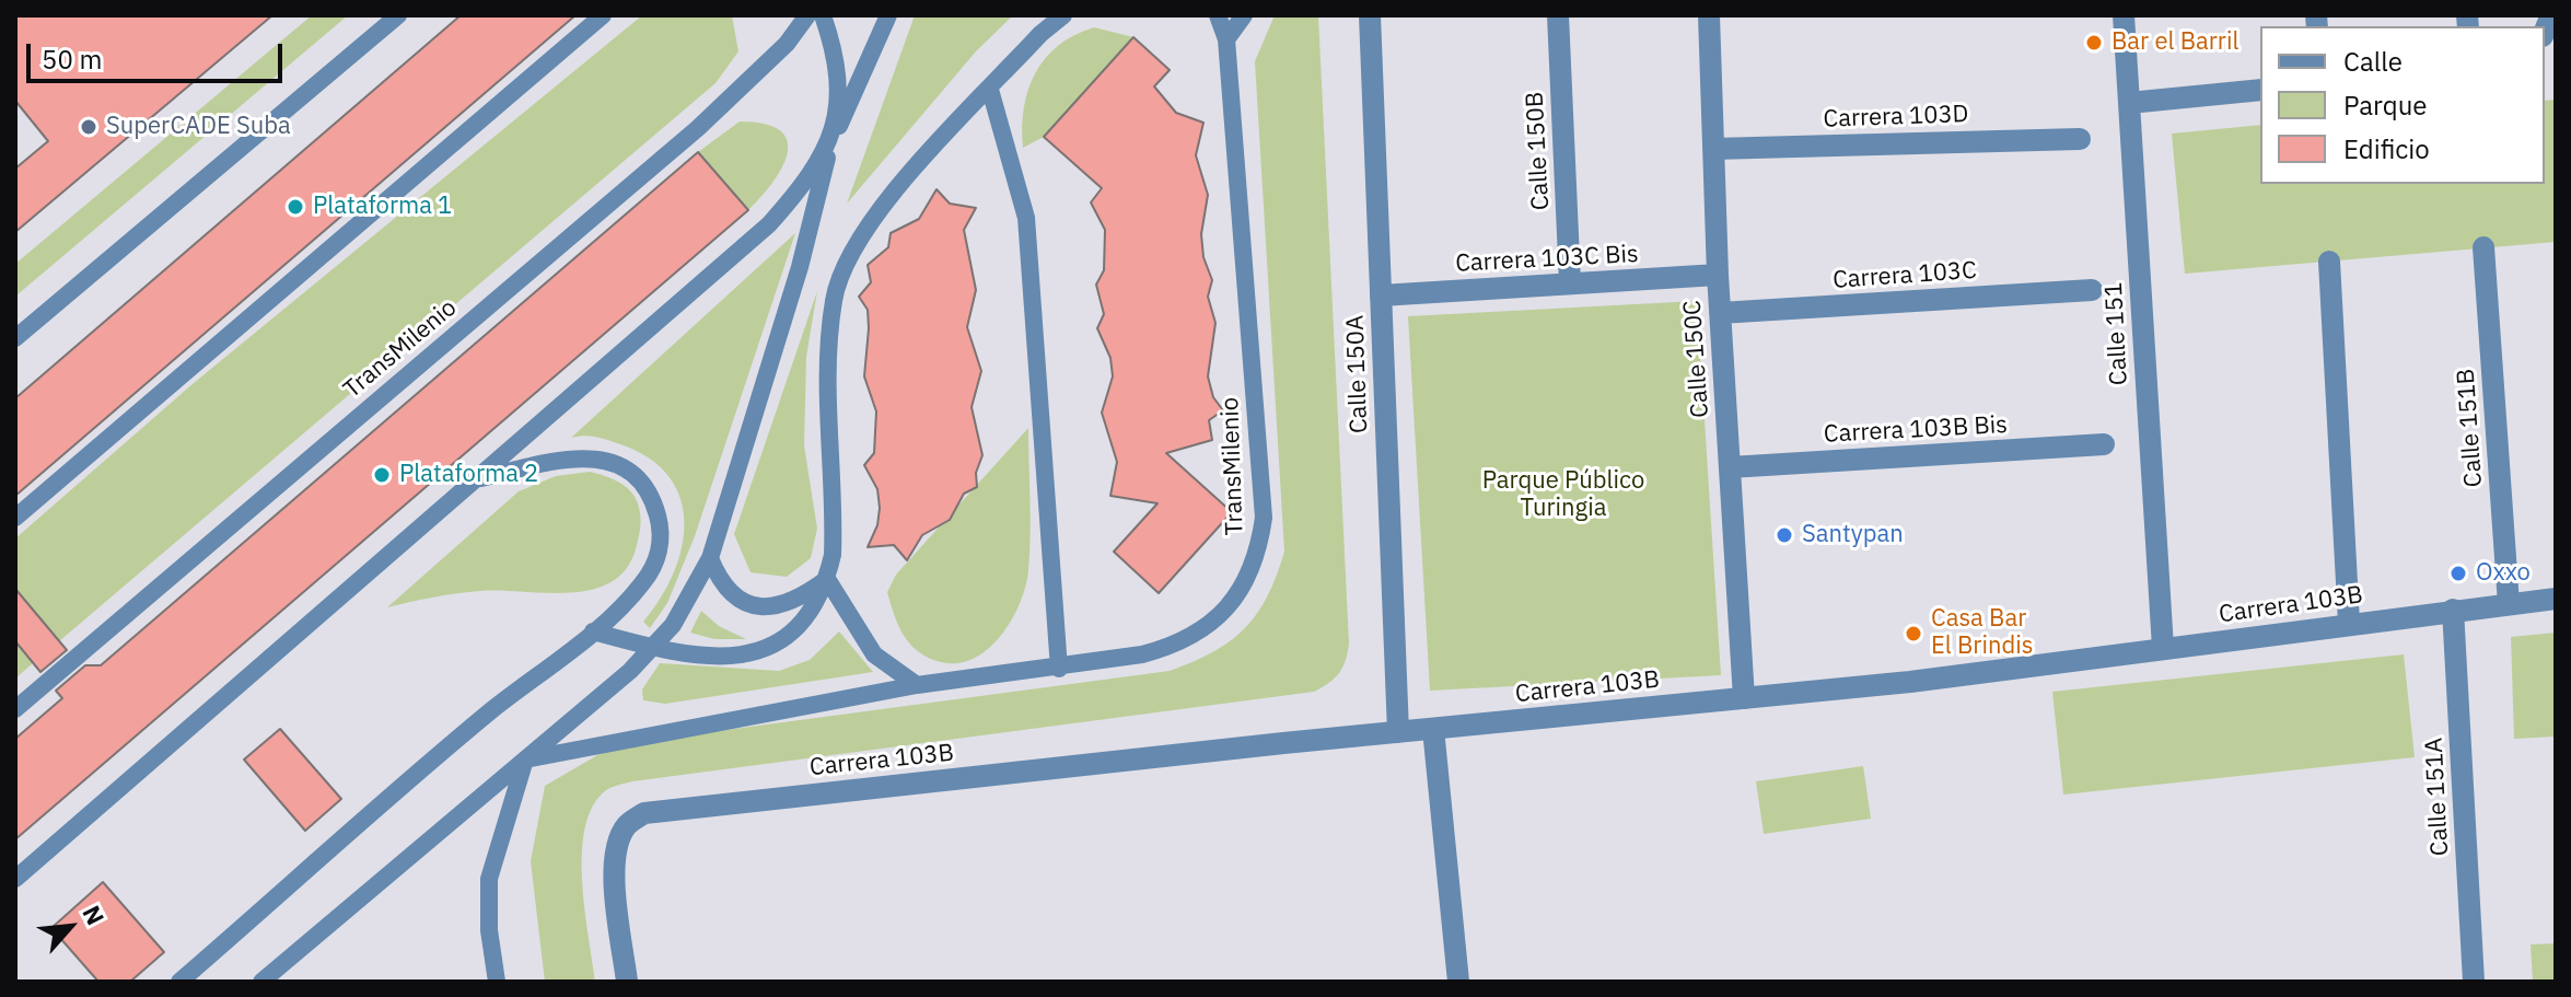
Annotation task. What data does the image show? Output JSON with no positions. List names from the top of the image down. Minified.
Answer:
{"streets":{"street":["Carrera 103D","Calle 150B","Carrera 103C Bis","Carrera 103C","Calle 151","Calle 150C","Calle 150A","Calle 151B","Carrera 103B Bis","Carrera 103B","Calle 151A"],"lane":["TransMilenio"]},"crossings":[["Carrera 103D","Calle 150C"],["Calle 150B","Carrera 103C Bis"],["Carrera 103C Bis","Calle 150C"],["Carrera 103C Bis","Calle 150A"],["Carrera 103C","Calle 150C"],["Calle 151","Carrera 103B"],["Calle 150C","Carrera 103B Bis"],["Calle 150C","Carrera 103B"],["Calle 150A","Carrera 103B"],["Calle 151B","Carrera 103B"],["Carrera 103B","Calle 151A"]],"parks":["Parque Público Turingia"],"places":["Bar el Barril","SuperCADE Suba","Plataforma 1","Plataforma 2","Santypan","Oxxo","Casa Bar El Brindis"],"legend":["Calle","Parque","Edificio"],"scale_bar":"50 m","north":"top right"}
